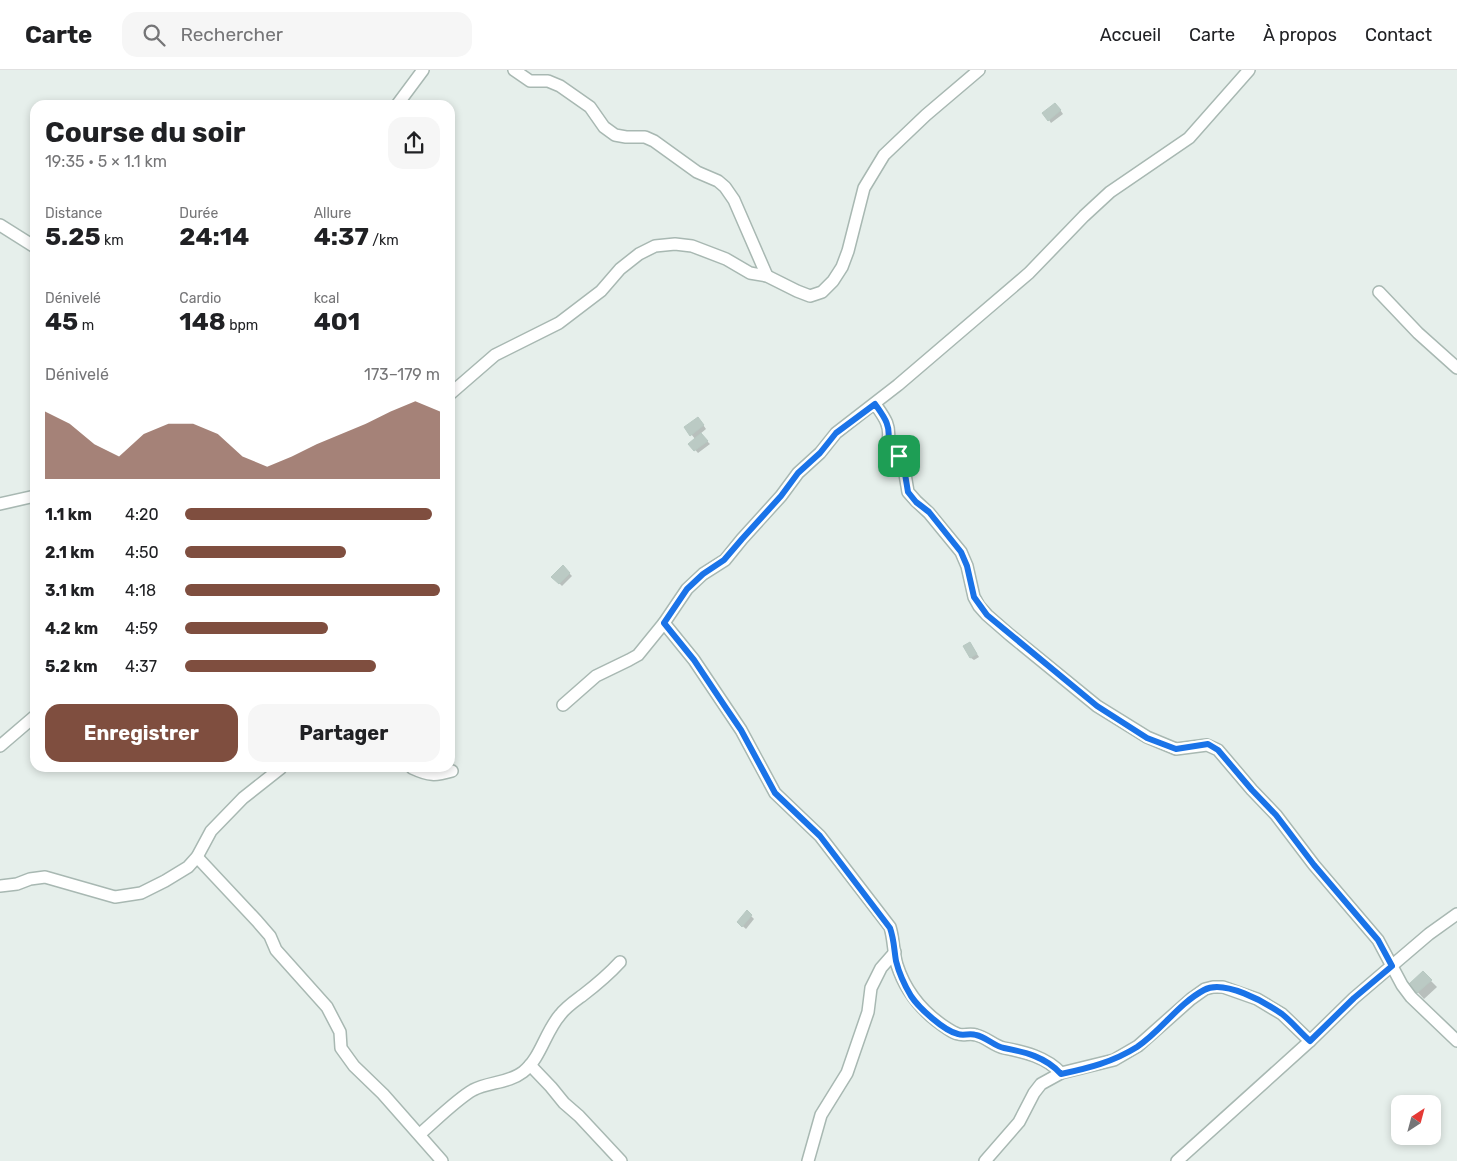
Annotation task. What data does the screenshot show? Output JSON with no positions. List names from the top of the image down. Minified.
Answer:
{"north":"top right","page":{"header":"Carte","search":"Rechercher","nav":["Accueil","Carte","À propos","Contact"],"heading":["Course du soir","19:35 · 5 × 1.1 km"],"stats":[["Distance","5.25 km"],["Durée","24:14"],["Allure","4:37 /km"],["Dénivelé","45 m"],["Cardio","148 bpm"],["kcal","401"]],"chart":["Dénivelé","173–179 m"],"list":[{"name":"1.1 km","note":"4:20"},{"name":"2.1 km","note":"4:50"},{"name":"3.1 km","note":"4:18"},{"name":"4.2 km","note":"4:59"},{"name":"5.2 km","note":"4:37"}],"buttons":["Enregistrer","Partager"]}}
